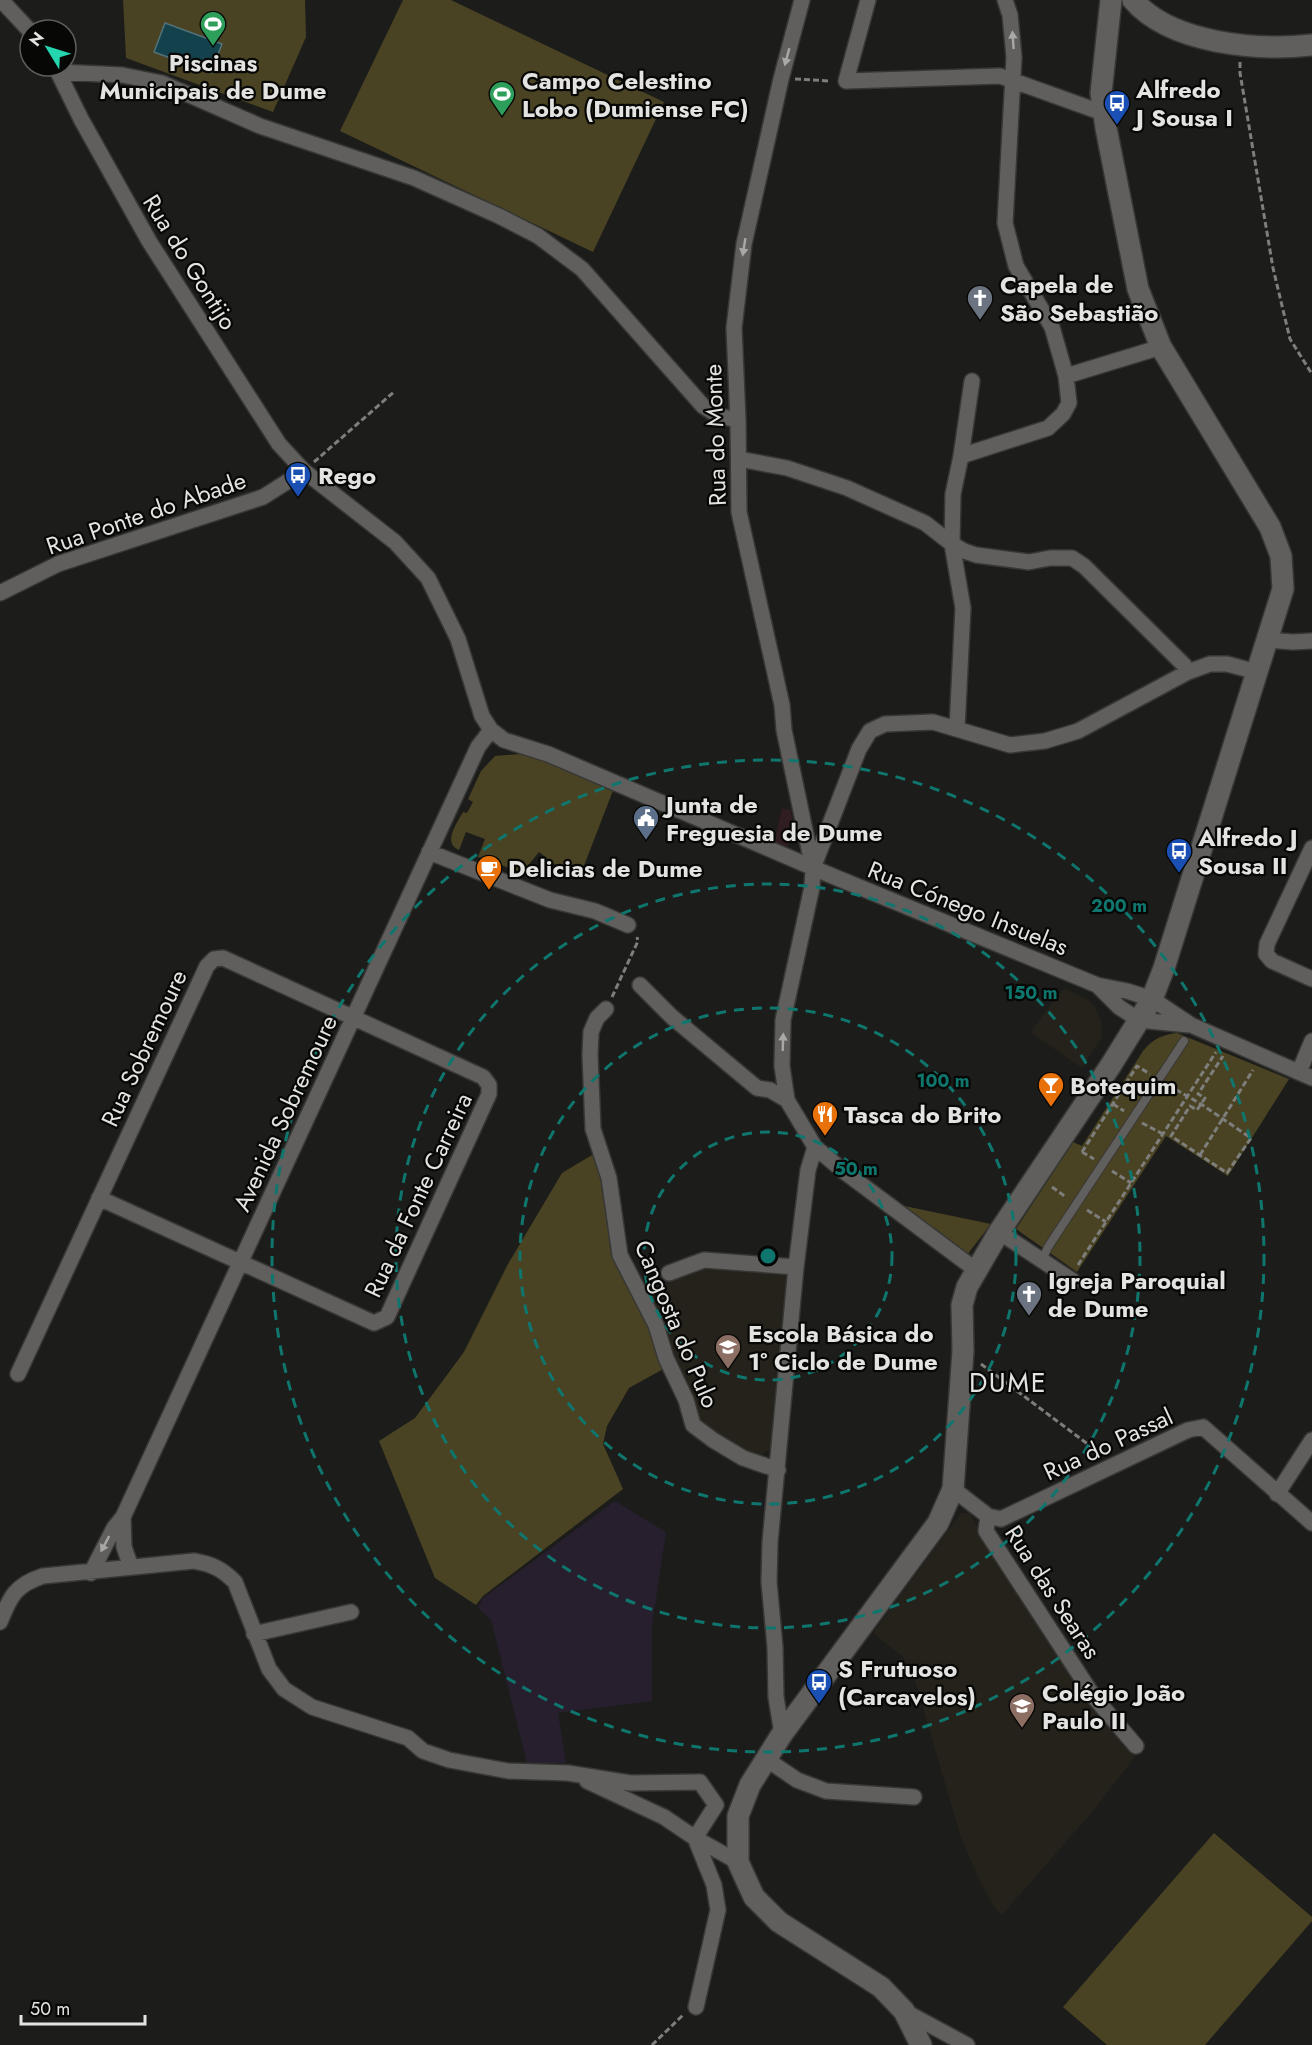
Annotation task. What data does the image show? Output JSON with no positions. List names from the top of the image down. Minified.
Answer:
{"streets":{"street":["Rua do Gontijo","Rua do Monte","Rua Ponte do Abade","Rua Cónego Insuelas","Rua Sobremoure","Avenida Sobremoure","Rua da Fonte Carreira","Cangosta do Pulo","Rua do Passal","Rua das Searas"]},"crossings":[["Rua do Gontijo","Rua Ponte do Abade"],["Rua do Gontijo","Rua Cónego Insuelas"],["Rua do Gontijo","Avenida Sobremoure"],["Rua do Monte","Rua Cónego Insuelas"],["Rua Cónego Insuelas","Avenida Sobremoure"],["Rua Sobremoure","Avenida Sobremoure"],["Rua Sobremoure","Rua da Fonte Carreira"],["Avenida Sobremoure","Rua da Fonte Carreira"],["Rua do Passal","Rua das Searas"]],"one_way":["Rua do Monte"],"districts":["DUME"],"places":{"sports":["Piscinas Municipais de Dume","Campo Celestino Lobo (Dumiense FC)"],"bus stop":["Alfredo J Sousa I","Rego","Alfredo J Sousa II","S Frutuoso (Carcavelos)"],"church":["Capela de São Sebastião","Igreja Paroquial de Dume"],"public building":["Junta de Freguesia de Dume"],"cafe":["Delicias de Dume"],"bar":["Botequim"],"restaurant":["Tasca do Brito"],"school or university":["Escola Básica do 1º Ciclo de Dume","Colégio João Paulo II"]},"scale_bar":"50 m","north":"top left","rings":["200 m","150 m","100 m","50 m"]}
